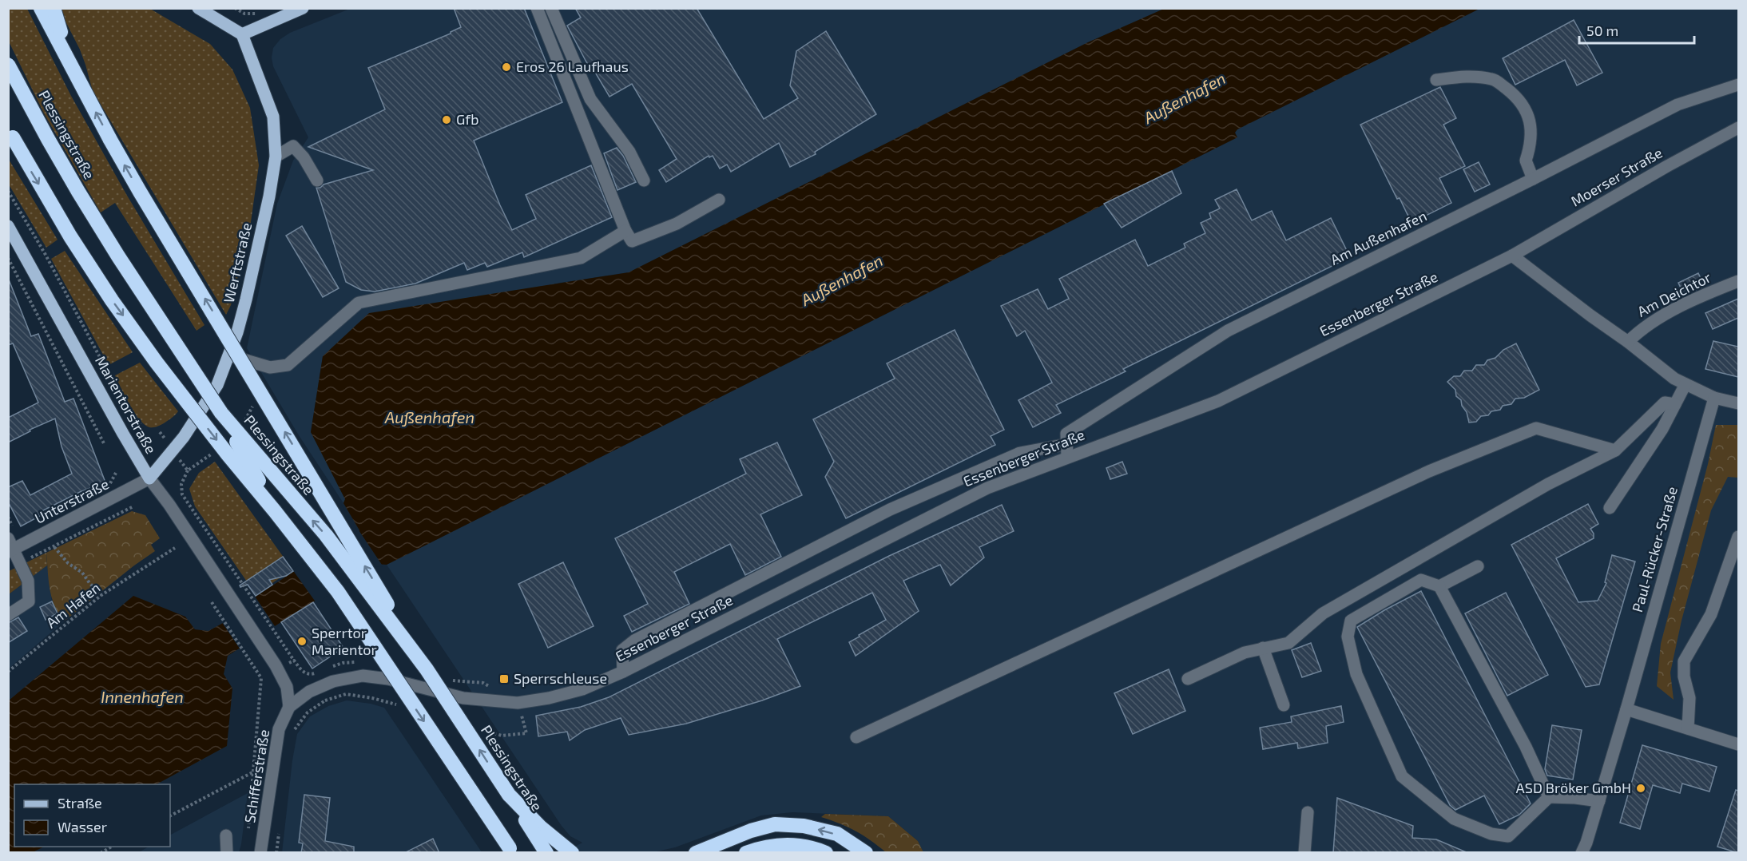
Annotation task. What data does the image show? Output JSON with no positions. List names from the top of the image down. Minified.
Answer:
{"streets":{"highway":["Plessingstraße"],"main road":["Werftstraße","Marientorstraße"],"street":["Moerser Straße","Am Außenhafen","Am Deichtor","Essenberger Straße","Unterstraße","Paul-Rücker-Straße","Schifferstraße"],"path":["Am Hafen"]},"crossings":[["Moerser Straße","Essenberger Straße"],["Werftstraße","Marientorstraße"],["Werftstraße","Unterstraße"],["Essenberger Straße","Marientorstraße"],["Essenberger Straße","Schifferstraße"],["Marientorstraße","Unterstraße"],["Marientorstraße","Schifferstraße"]],"water":["Außenhafen","Innenhafen"],"places":{"other":["Eros 26 Laufhaus","Gfb","Sperrtor Marientor","ASD Bröker GmbH"],"transit":["Sperrschleuse"]},"legend":["Straße","Wasser"],"scale_bar":"50 m"}
